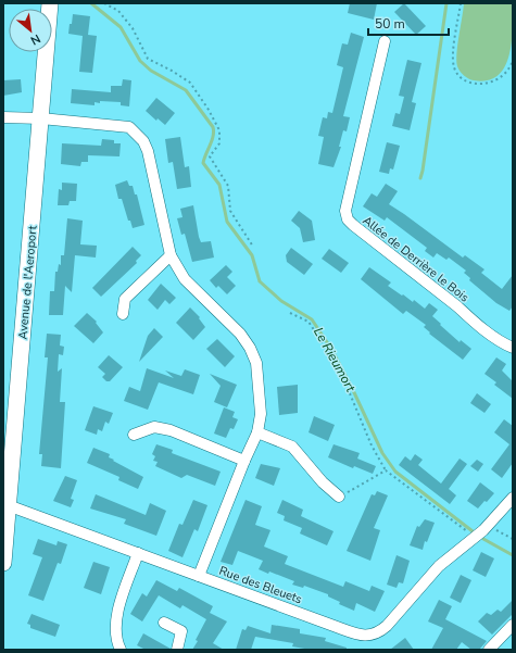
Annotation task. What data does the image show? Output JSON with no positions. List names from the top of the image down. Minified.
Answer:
{"streets":{"street":["Allée de Derrière le Bois","Avenue de l'Aeroport","Rue des Bleuets"]},"crossings":[["Avenue de l'Aeroport","Rue des Bleuets"]],"water":["Le Rieumort"],"scale_bar":"50 m","north":"bottom right"}
